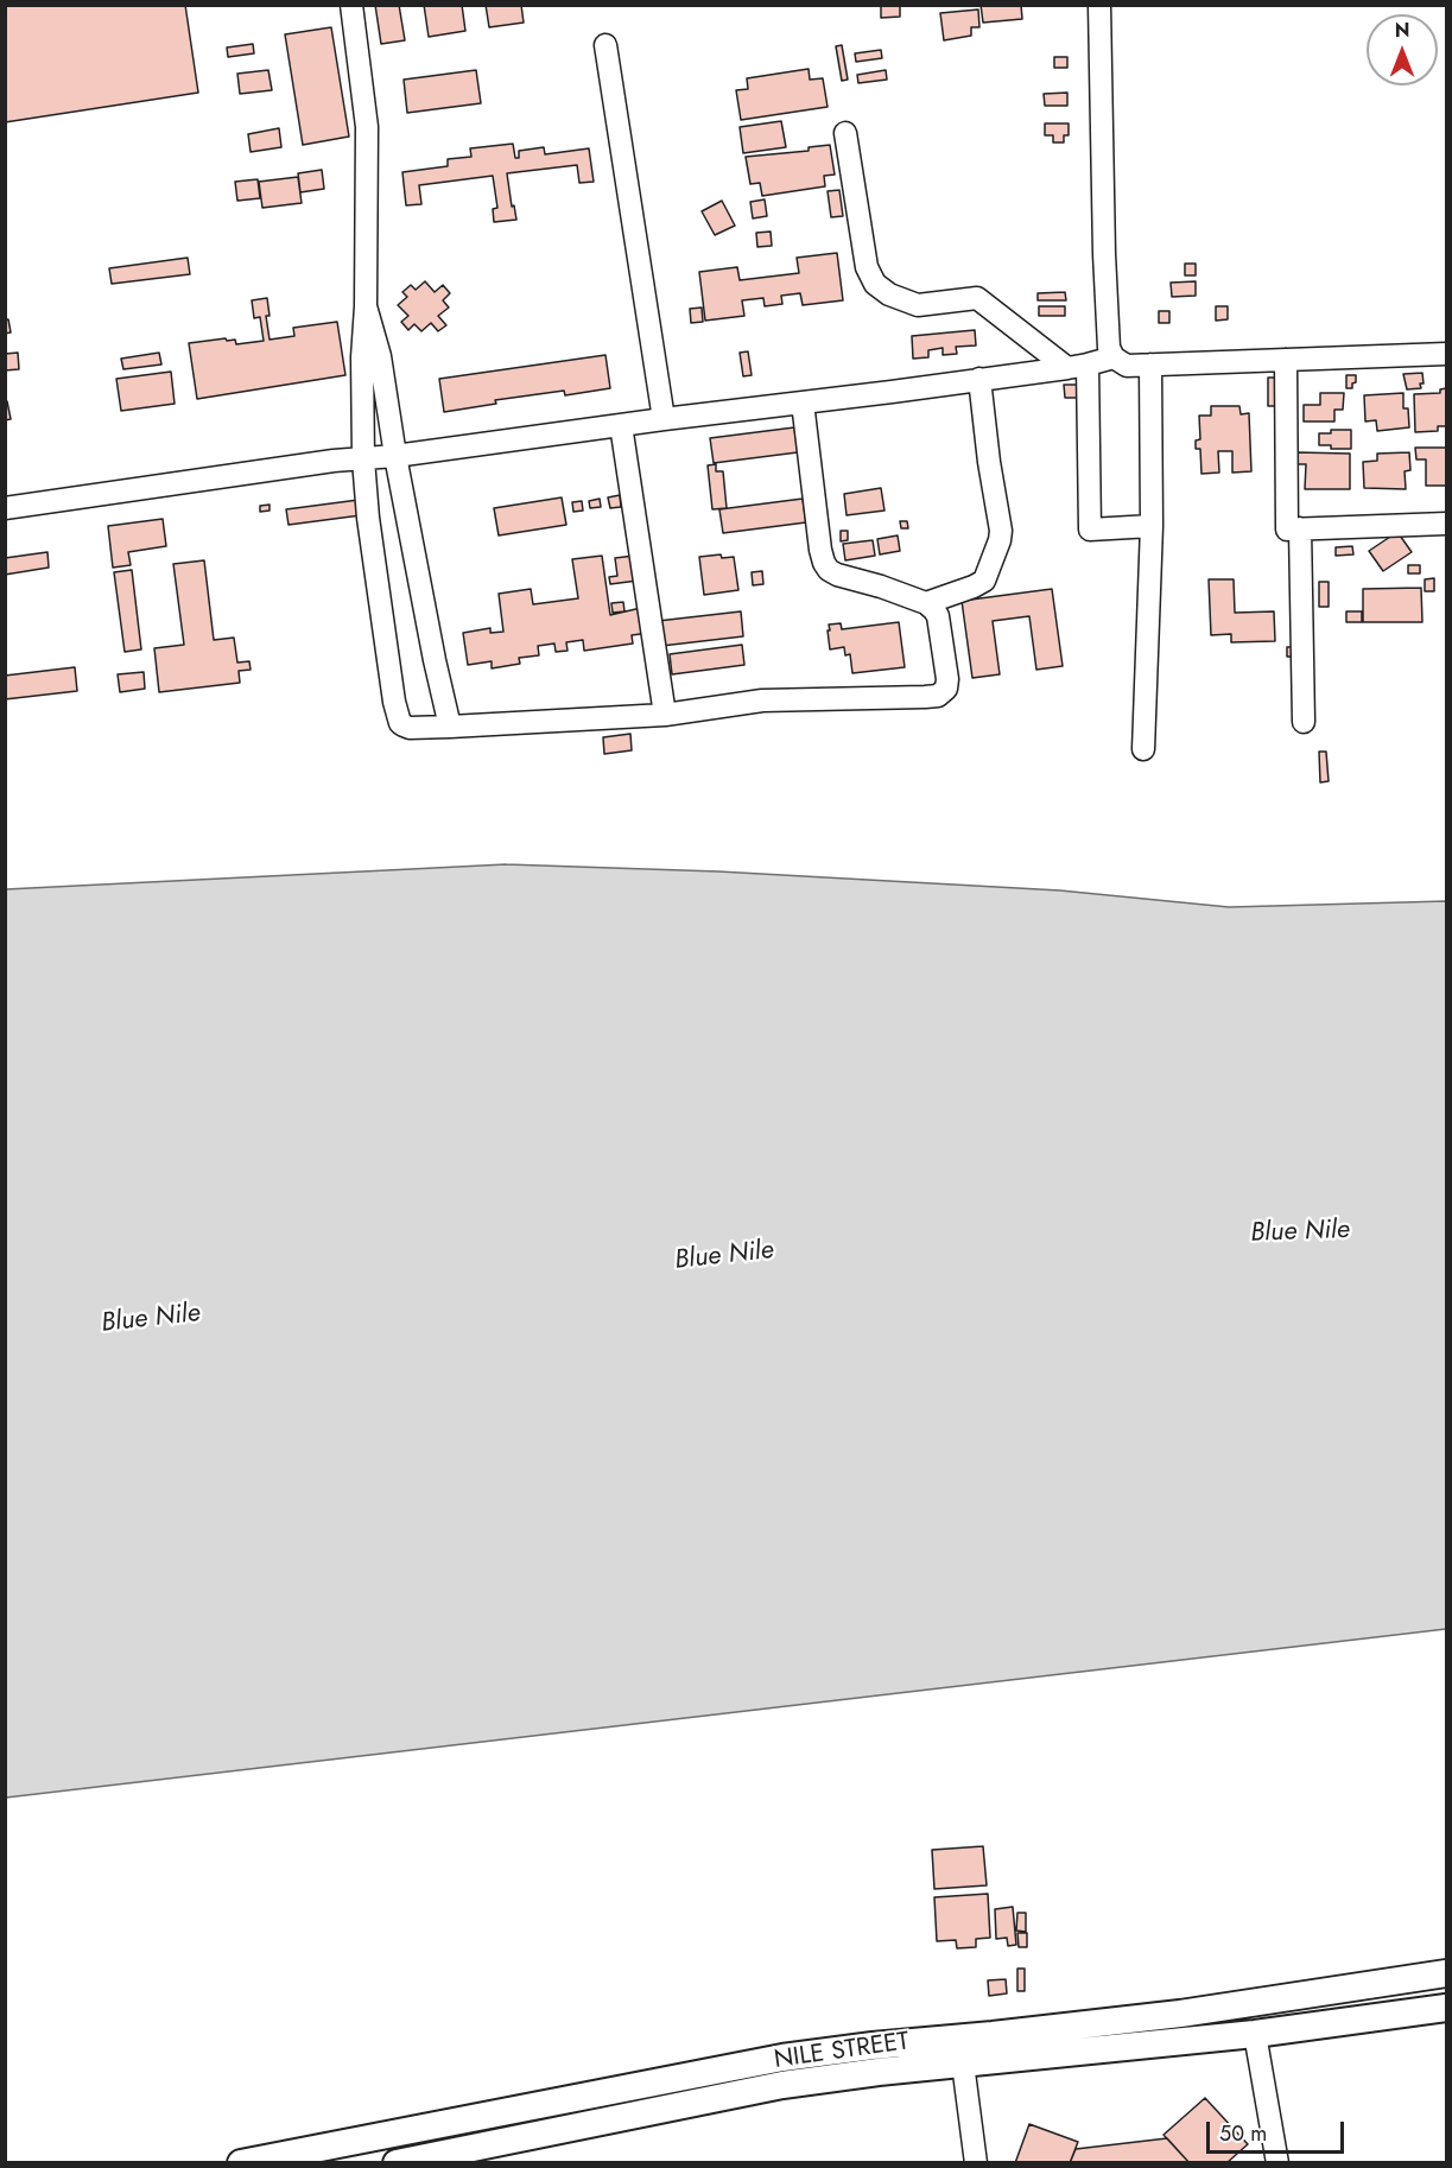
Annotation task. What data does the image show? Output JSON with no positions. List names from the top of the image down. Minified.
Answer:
{"streets":{"main road":["NILE STREET"]},"water":["Blue Nile"],"scale_bar":"50 m","north":"top"}
